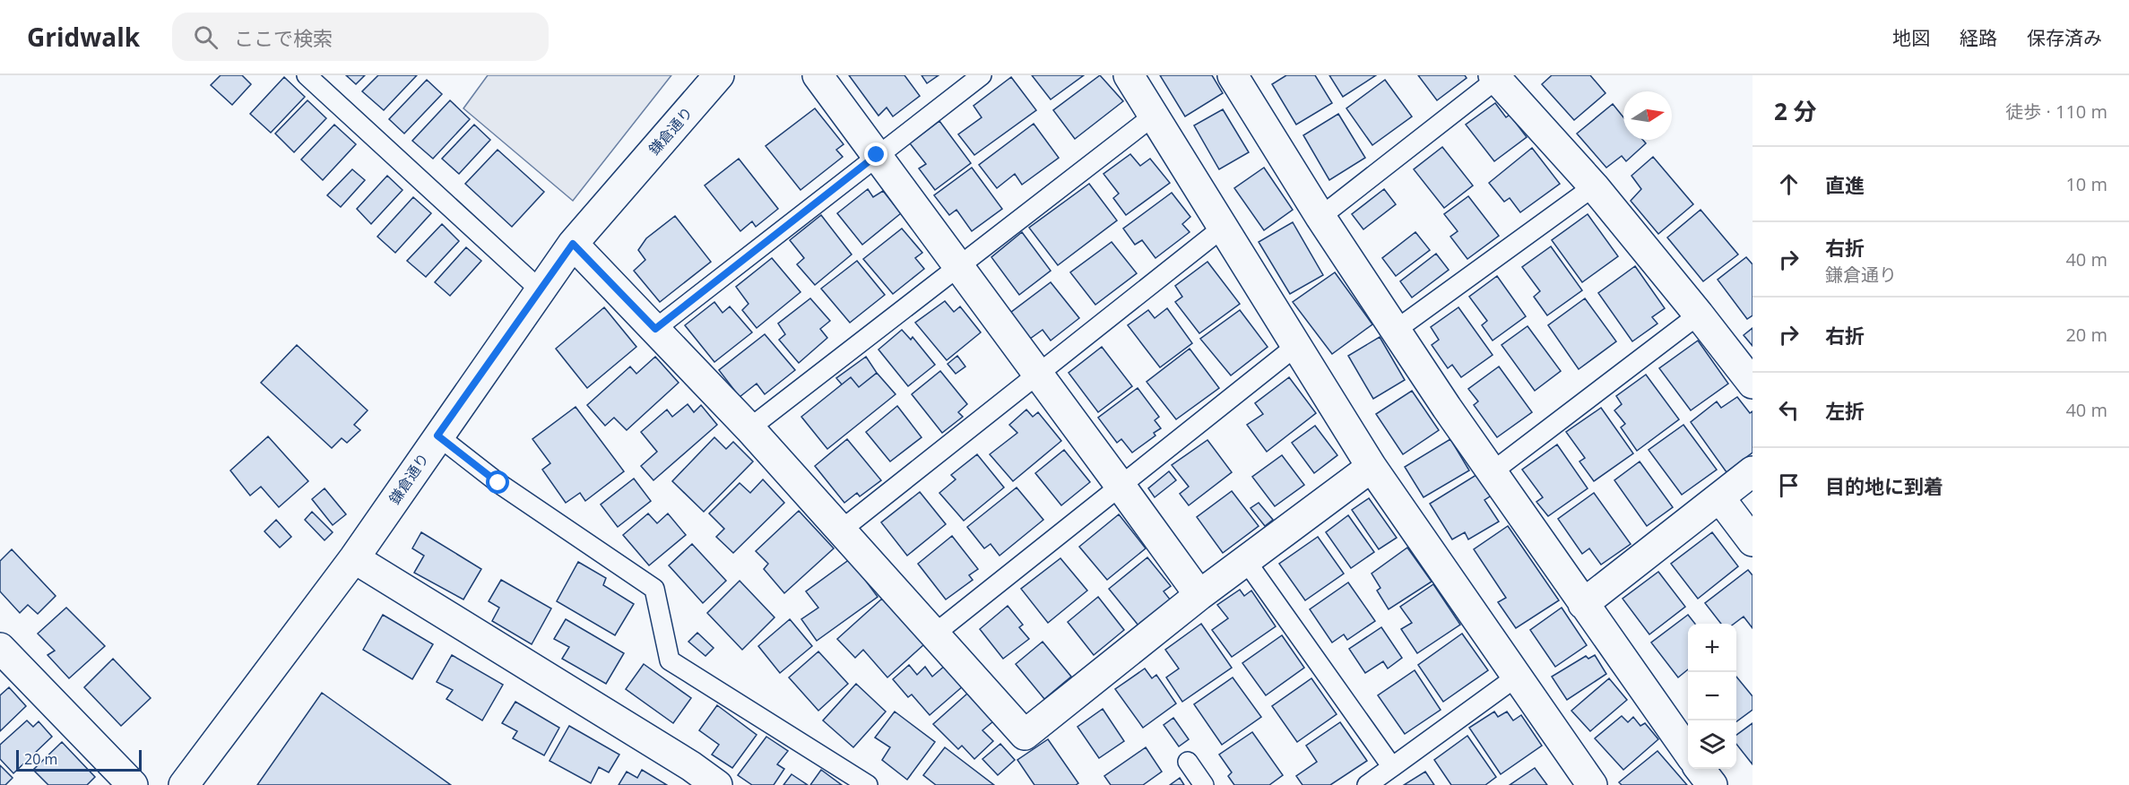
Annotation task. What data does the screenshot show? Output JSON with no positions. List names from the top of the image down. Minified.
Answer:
{"streets":{"street":["鎌倉通り"]},"scale_bar":"20 m","north":"right","page":{"header":"Gridwalk","search":"ここで検索","nav":["地図","経路","保存済み"],"heading":["2 分","徒歩 · 110 m"],"list":[["直進","10 m"],["右折","鎌倉通り","40 m"],["右折","20 m"],["左折","40 m"],"目的地に到着"],"map_buttons":["+","−"],"scale":"20 m"}}
